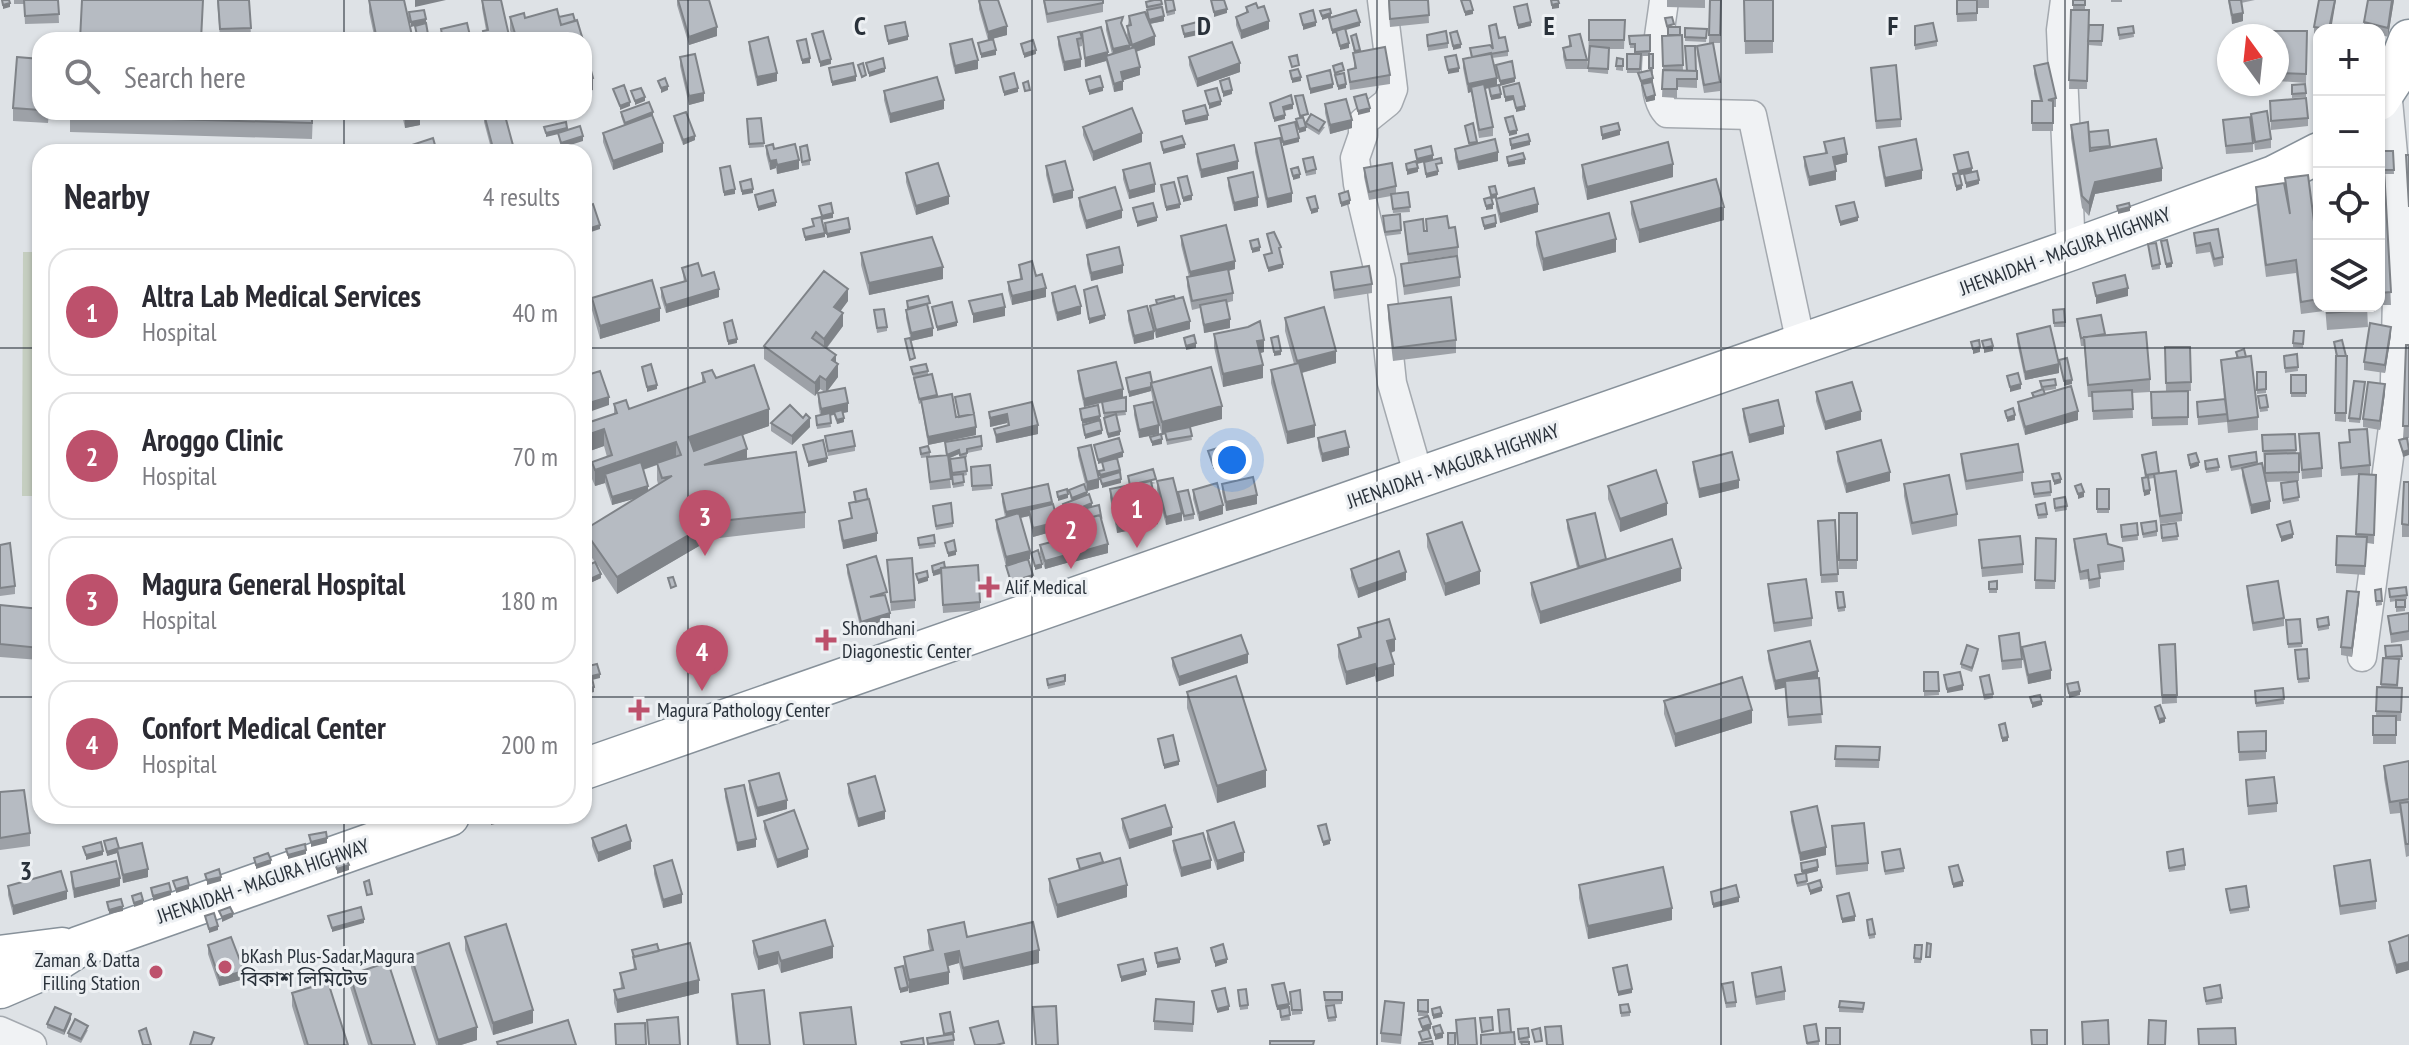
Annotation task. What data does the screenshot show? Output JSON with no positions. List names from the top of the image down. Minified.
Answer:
{"streets":{"highway":["JHENAIDAH - MAGURA HIGHWAY"]},"places":{"health":["Alif Medical","Shondhani Diagonestic Center","Magura Pathology Center"],"other":["bKash Plus-Sadar,Magura বিকাশ লিমিটেড","Zaman & Datta Filling Station"]},"north":"top","page":{"map_buttons":["+","−"],"search":"Search here","heading":["Nearby","4 results"],"list":[{"mark":"1","name":"Altra Lab Medical Services","note":"Hospital","value":"40 m"},{"mark":"2","name":"Aroggo Clinic","note":"Hospital","value":"70 m"},{"mark":"3","name":"Magura General Hospital","note":"Hospital","value":"180 m"},{"mark":"4","name":"Confort Medical Center","note":"Hospital","value":"200 m"}],"pins":["1","3","2","4"]},"grid":{"columns":["C","D","E","F"],"rows":["3"]}}
